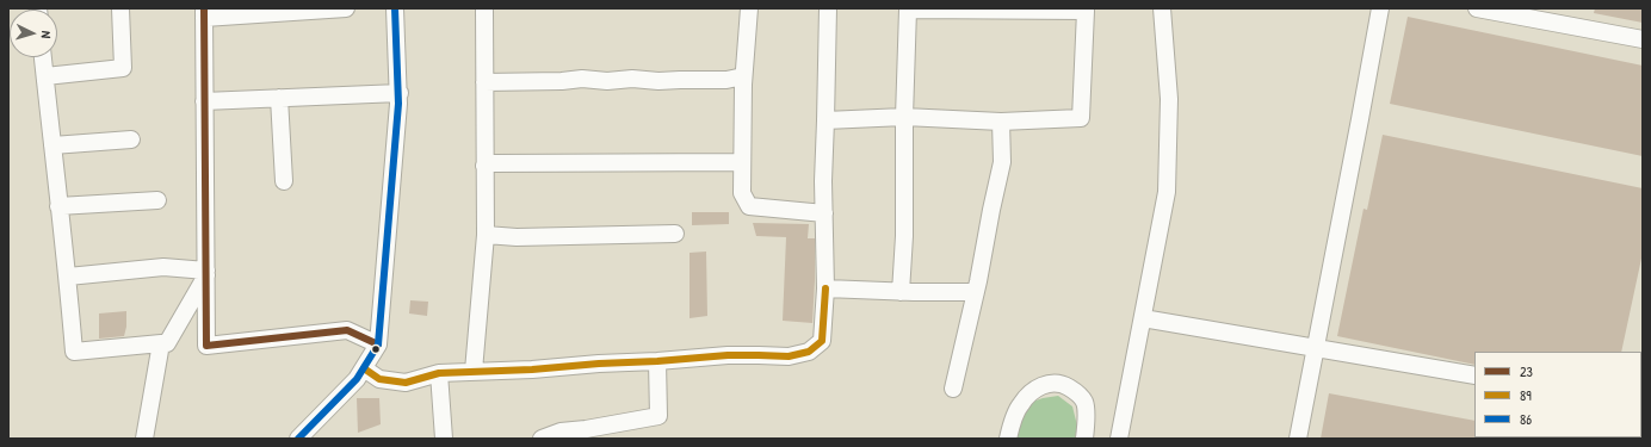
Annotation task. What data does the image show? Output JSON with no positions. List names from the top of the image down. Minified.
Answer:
{"lines":["transit line 23","transit line 86","transit line 89"],"legend":["23","89","86"],"north":"right"}
